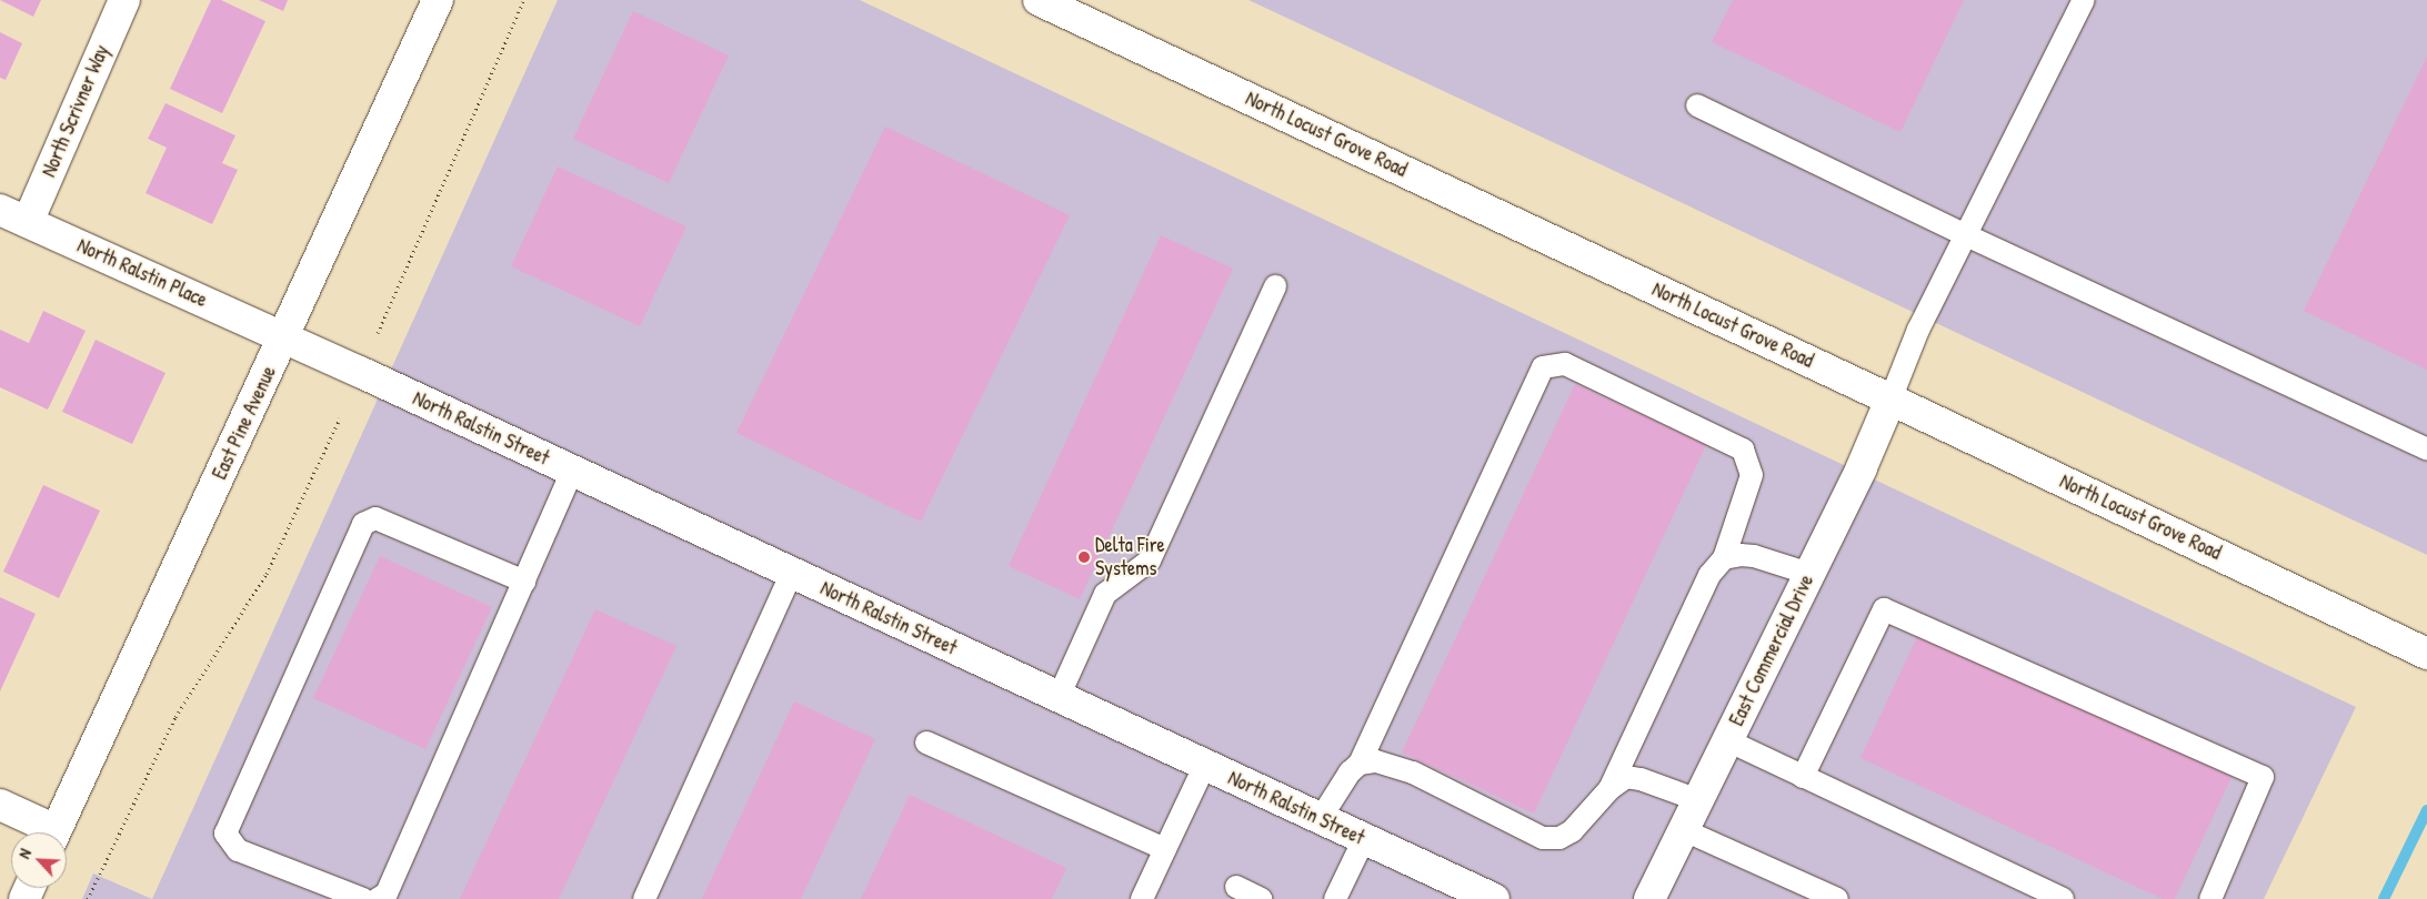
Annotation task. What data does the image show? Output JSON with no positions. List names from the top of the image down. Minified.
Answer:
{"streets":{"street":["North Scrivner Way","North Locust Grove Road","North Ralstin Place","East Pine Avenue","North Ralstin Street","East Commercial Drive"]},"crossings":[["North Scrivner Way","North Ralstin Place"],["North Locust Grove Road","East Commercial Drive"],["North Ralstin Place","East Pine Avenue"],["North Ralstin Place","North Ralstin Street"],["East Pine Avenue","North Ralstin Street"]],"places":["Delta Fire Systems"],"north":"top left"}
